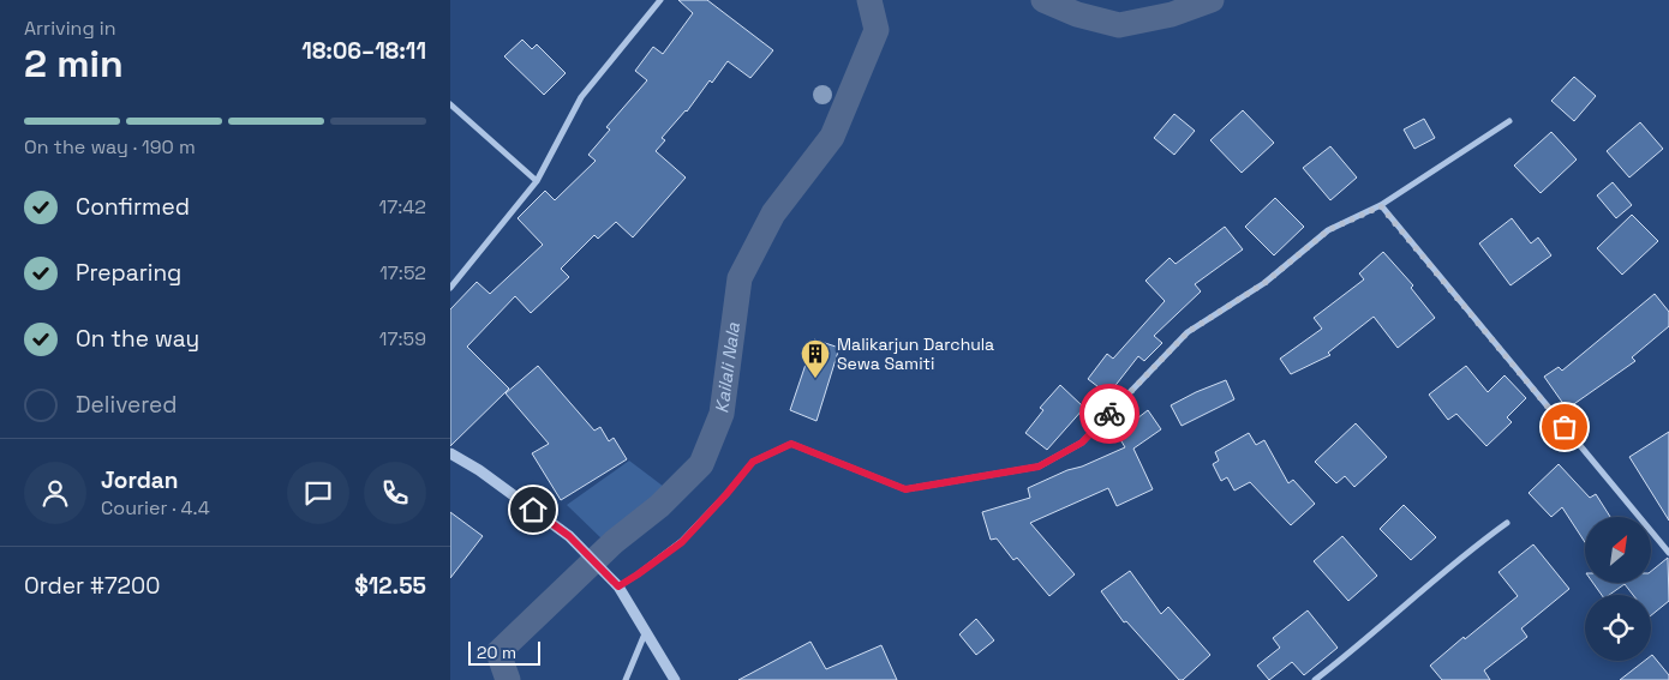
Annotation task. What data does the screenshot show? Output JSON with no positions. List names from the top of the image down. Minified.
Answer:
{"water":["Kailali Nala"],"places":{"building":["Malikarjun Darchula Sewa Samiti"]},"scale_bar":"20 m","north":"top right","page":{"heading":["2 min","Arriving in","18:06–18:11"],"panel":["Jordan","Courier · 4.4","Order #7200","$12.55"],"bar":"On the way · 190 m","list":[["Confirmed","17:42"],["Preparing","17:52"],["On the way","17:59"],"Delivered"],"scale":"20 m"}}
